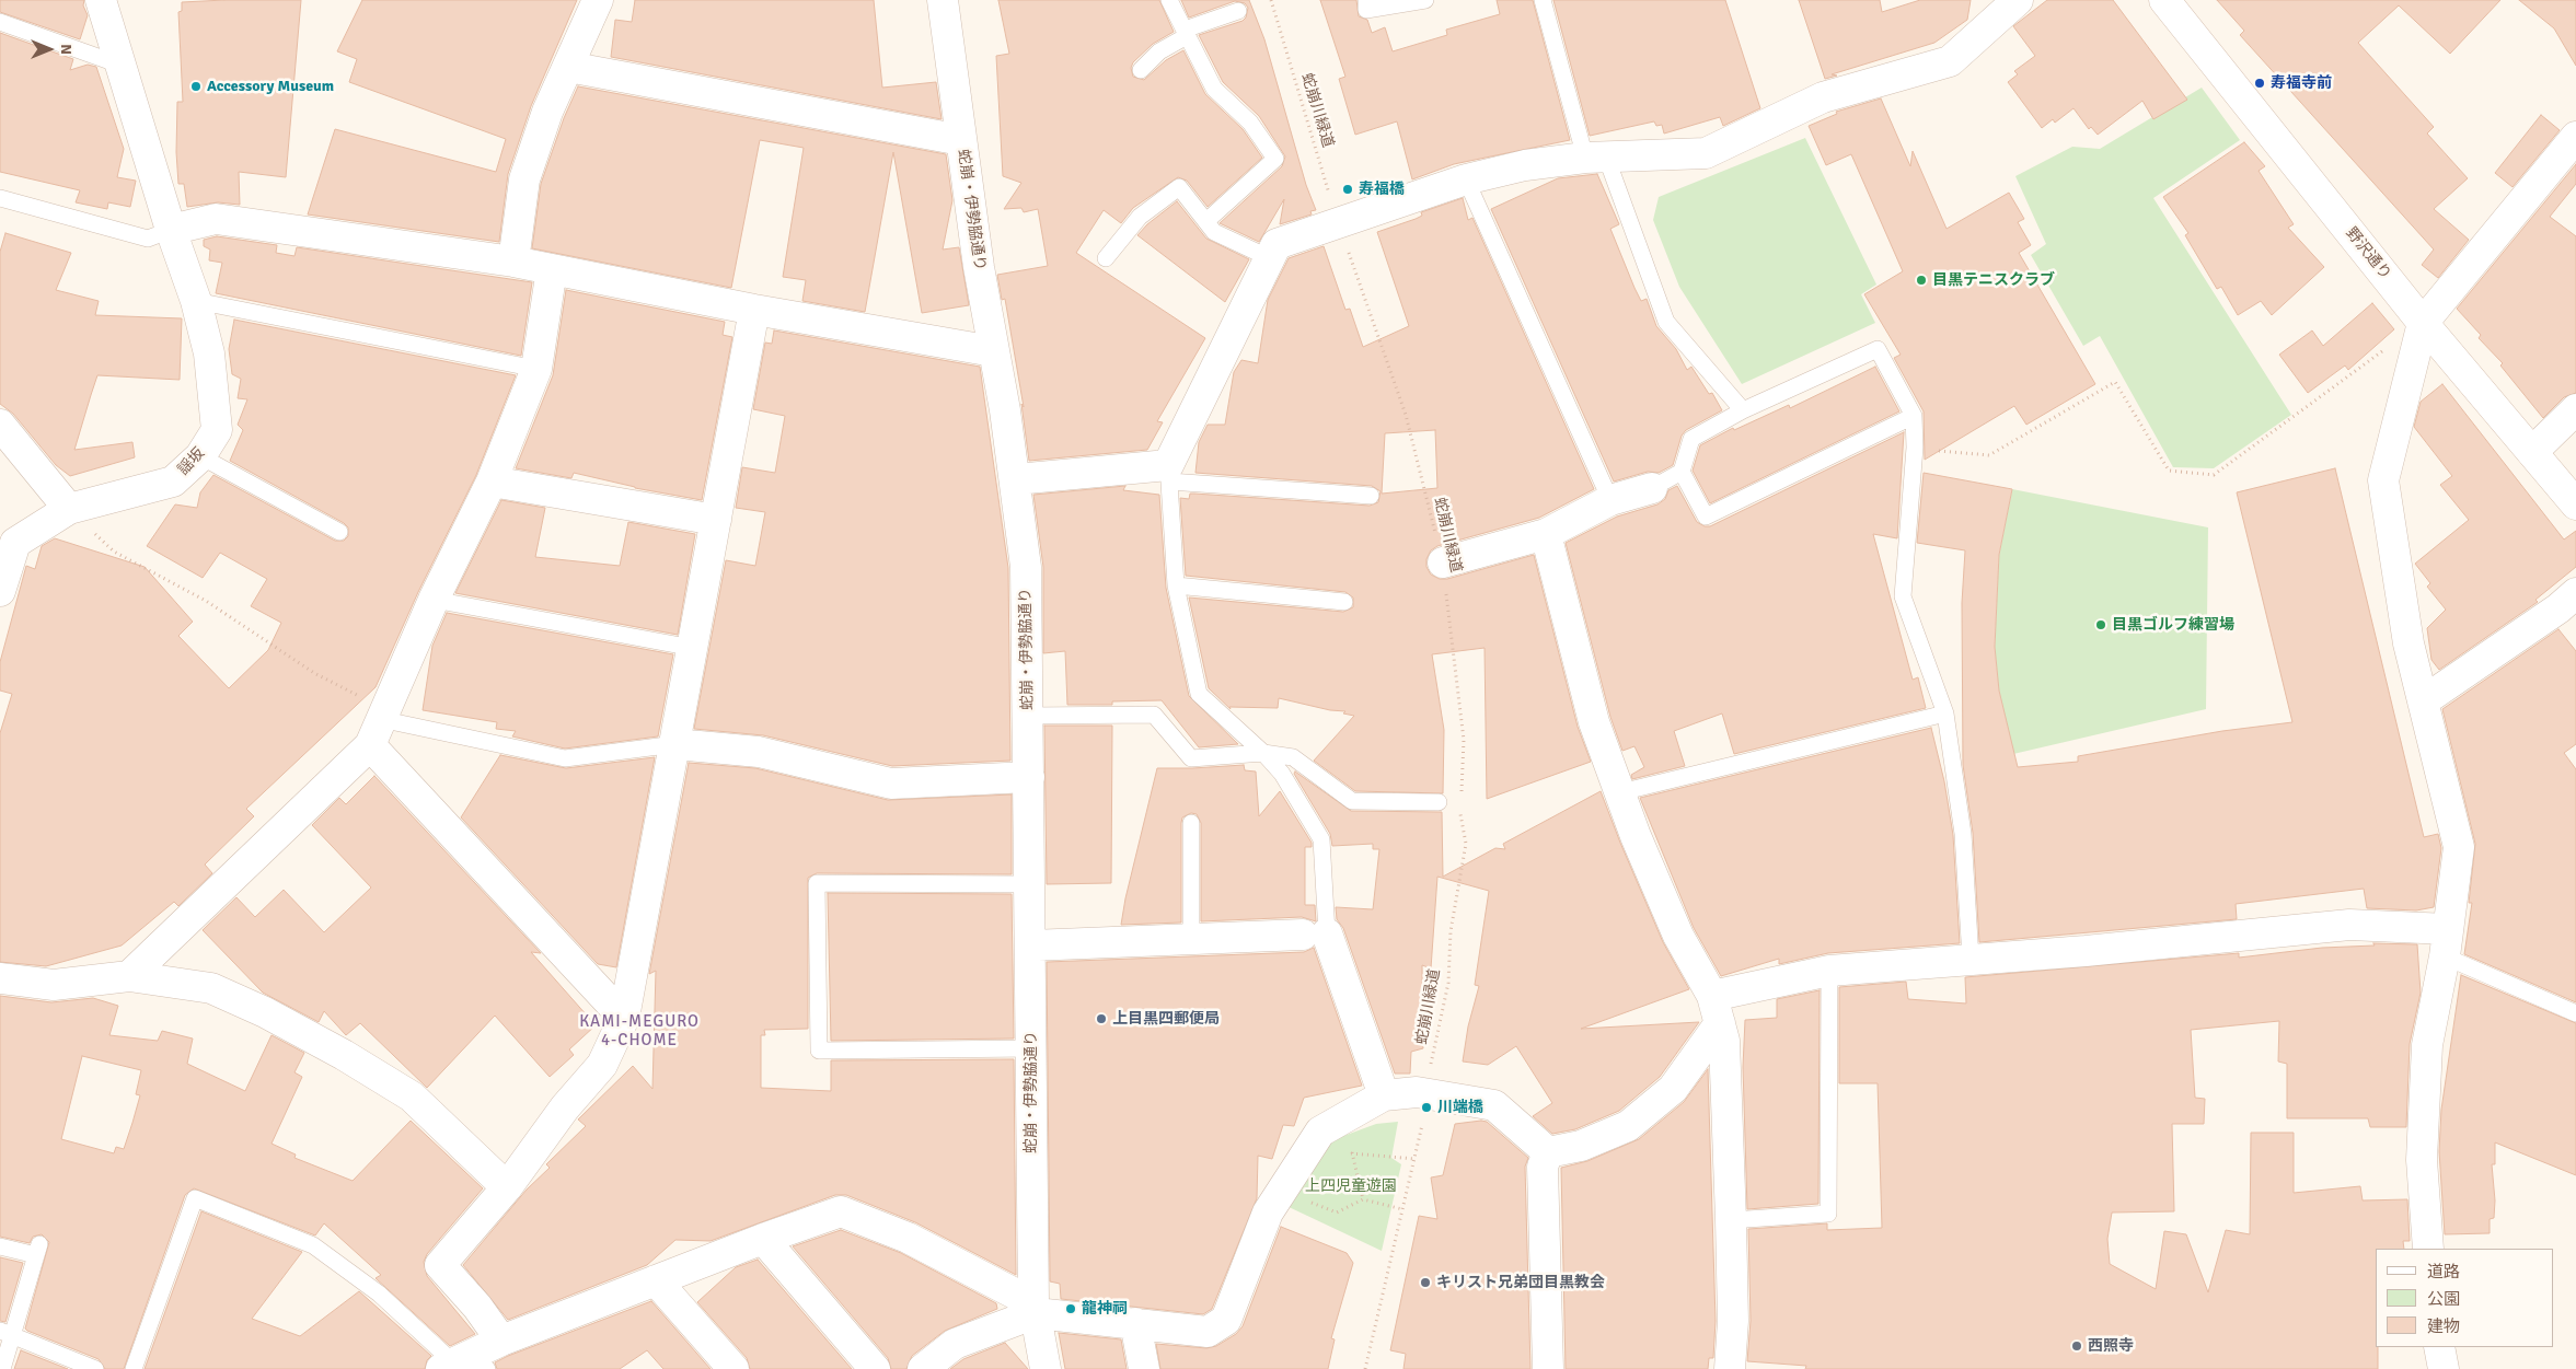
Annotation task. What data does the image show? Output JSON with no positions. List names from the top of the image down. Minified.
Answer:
{"streets":{"street":["蛇崩・伊勢脇通り","野沢通り","謡坂"],"path":["蛇崩川緑道"]},"districts":["KAMI-MEGURO 4-CHOME"],"parks":["上四児童遊園"],"places":["寿福寺前","Accessory Museum","寿福橋","目黒テニスクラブ","目黒ゴルフ練習場","上目黒四郵便局","川端橋","キリスト兄弟団目黒教会","龍神祠","西照寺"],"legend":["道路","公園","建物"],"north":"right"}
